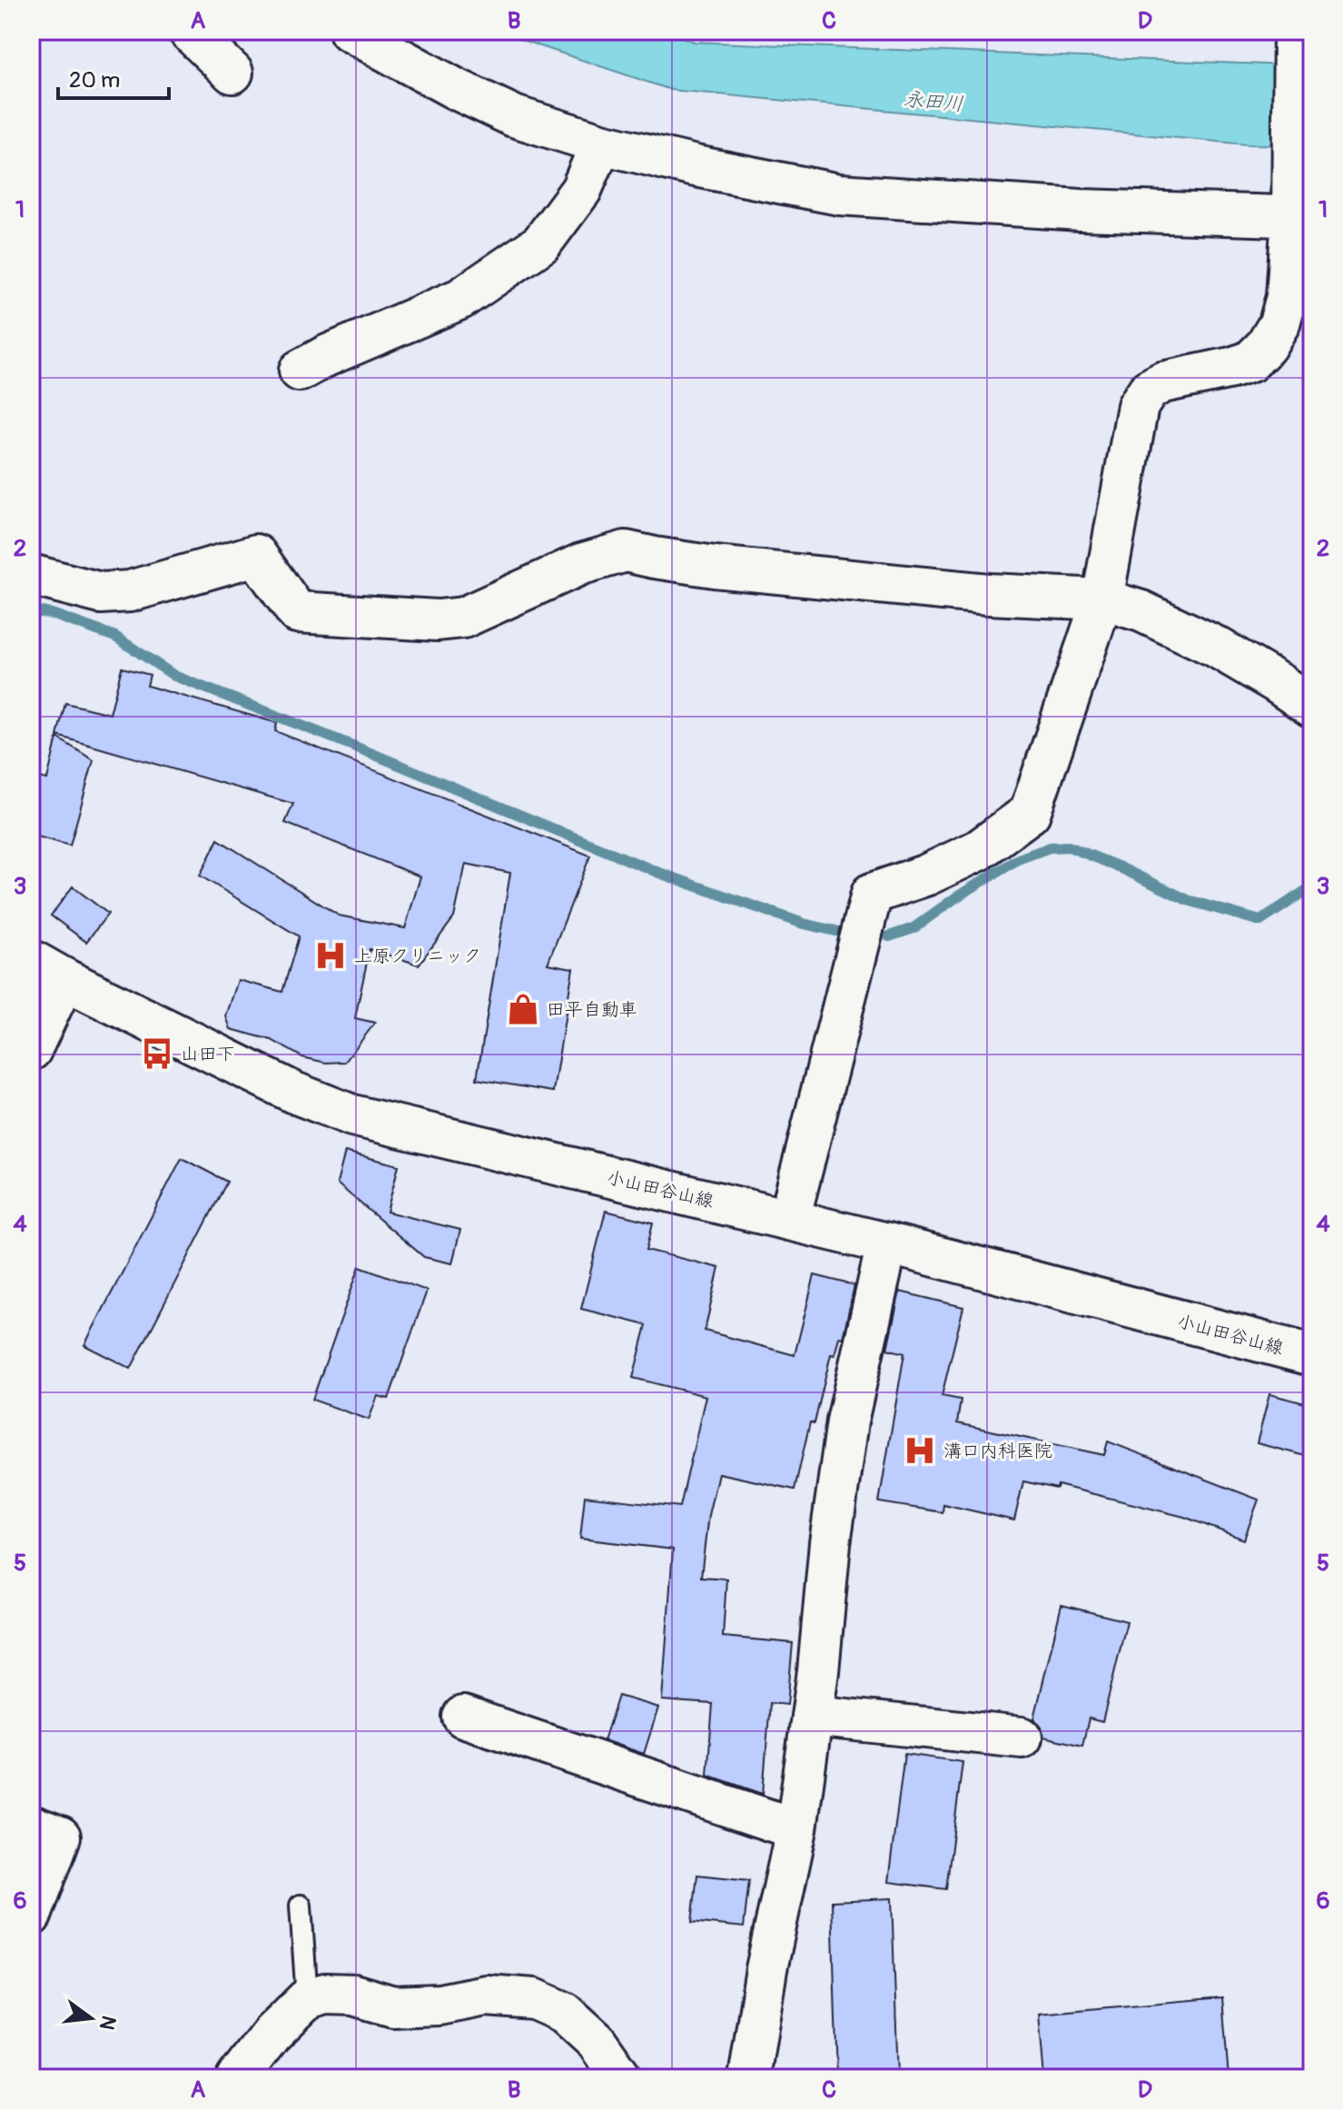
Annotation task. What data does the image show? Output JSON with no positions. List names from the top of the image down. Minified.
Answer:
{"streets":{"street":["小山田谷山線"]},"water":["永田川"],"places":{"hospital":["上原クリニック","溝口内科医院"],"shop":["田平自動車"],"bus stop":["山田下"]},"scale_bar":"20 m","north":"right","grid":{"columns":["A","B","C","D"],"rows":["1","2","3","4","5","6"]}}
